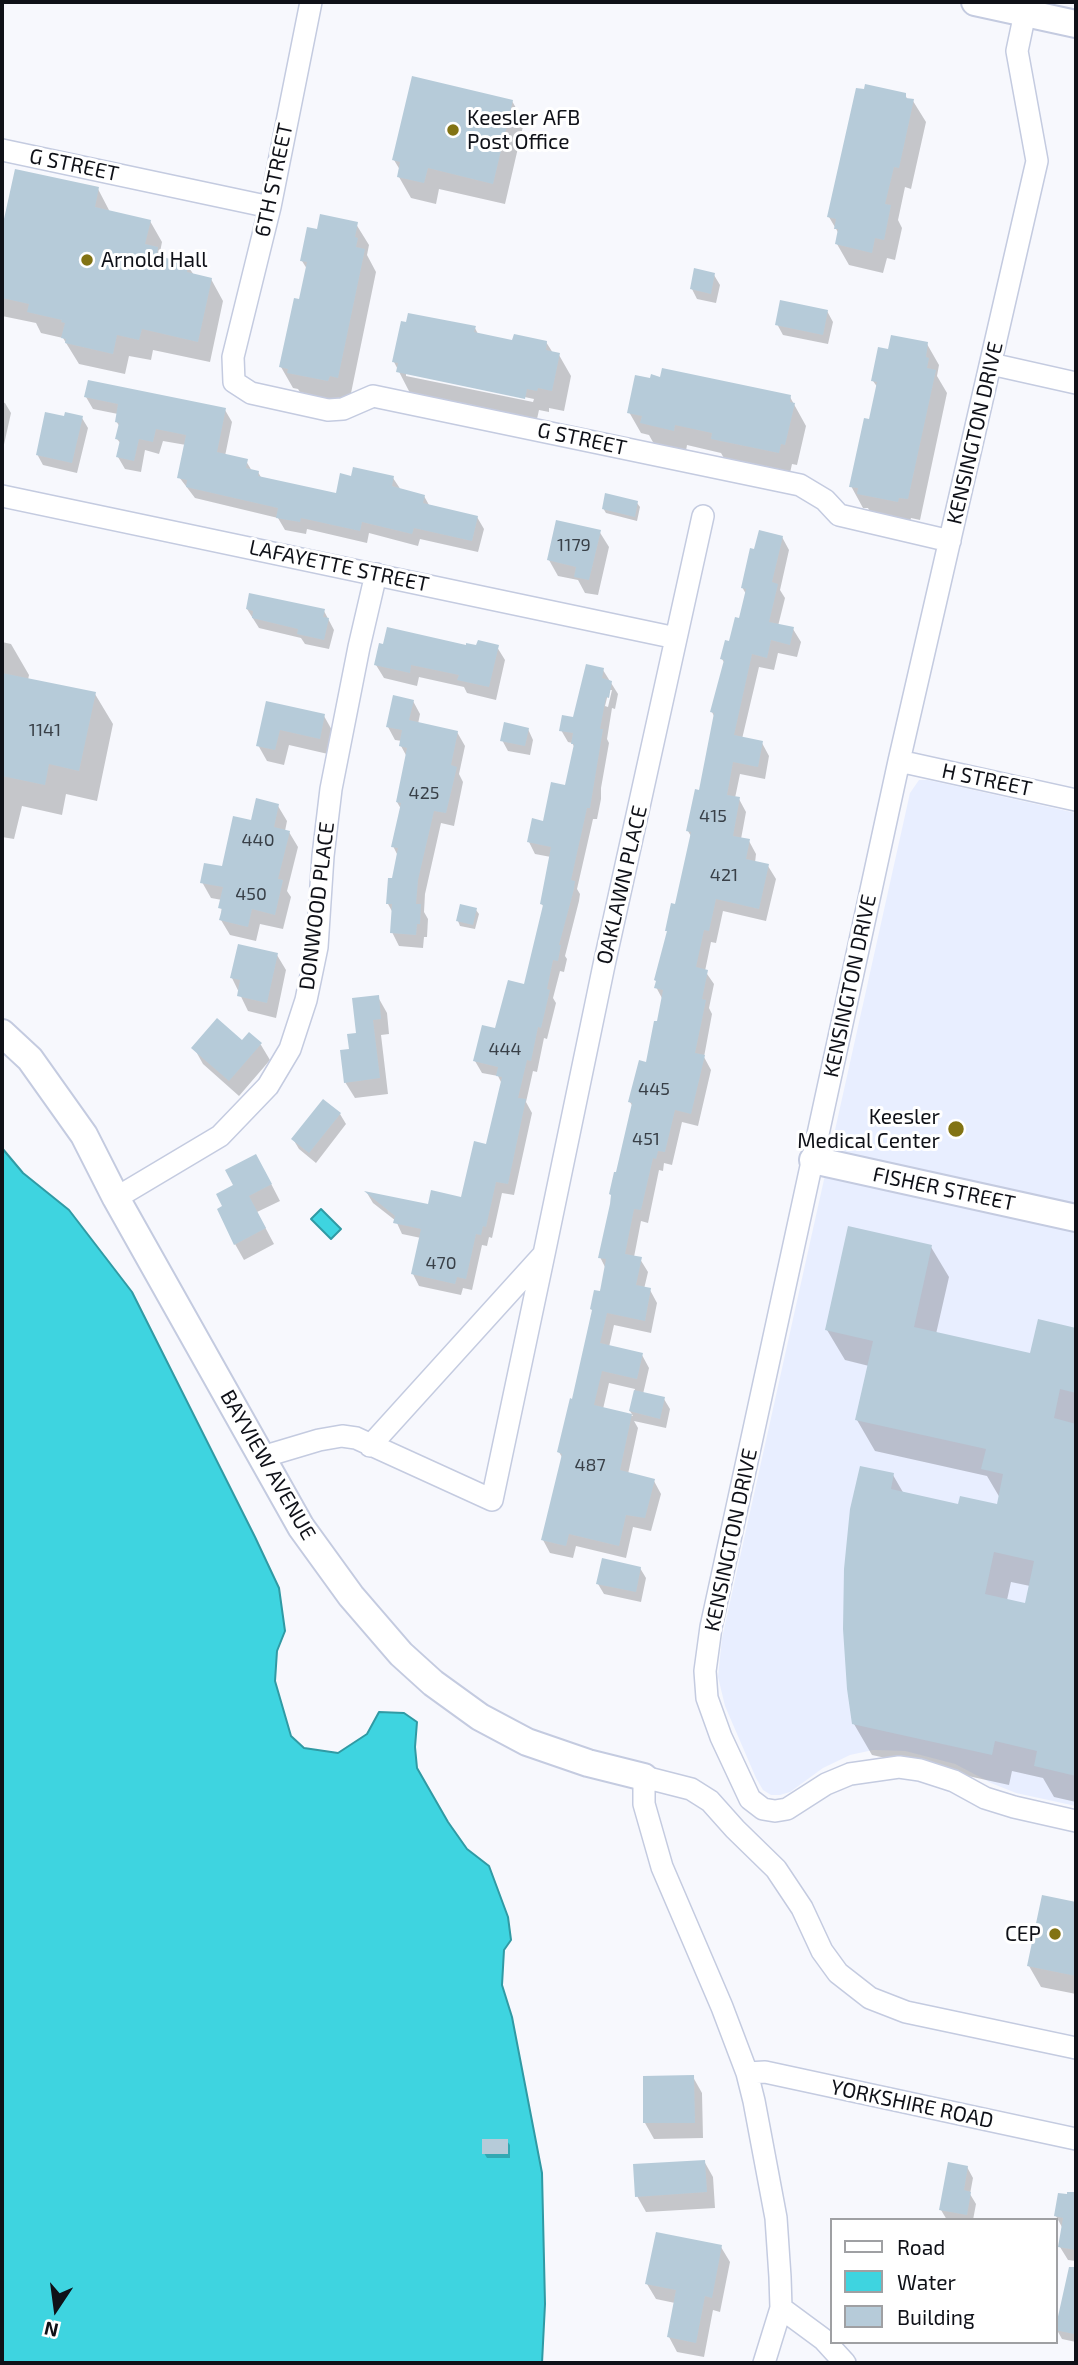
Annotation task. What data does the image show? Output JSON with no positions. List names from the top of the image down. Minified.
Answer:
{"streets":{"street":["G STREET","6TH STREET","KENSINGTON DRIVE","LAFAYETTE STREET","H STREET","OAKLAWN PLACE","DONWOOD PLACE","FISHER STREET","BAYVIEW AVENUE","YORKSHIRE ROAD"]},"crossings":[["G STREET","6TH STREET"],["G STREET","KENSINGTON DRIVE"],["KENSINGTON DRIVE","H STREET"],["KENSINGTON DRIVE","FISHER STREET"],["LAFAYETTE STREET","OAKLAWN PLACE"],["LAFAYETTE STREET","DONWOOD PLACE"],["OAKLAWN PLACE","BAYVIEW AVENUE"],["DONWOOD PLACE","BAYVIEW AVENUE"]],"places":["Keesler AFB Post Office","Arnold Hall","Keesler Medical Center","CEP"],"house_numbers":["1179","1141","425","415","440","421","450","444","445","451","470","487"],"legend":["Road","Water","Building"],"north":"bottom"}
